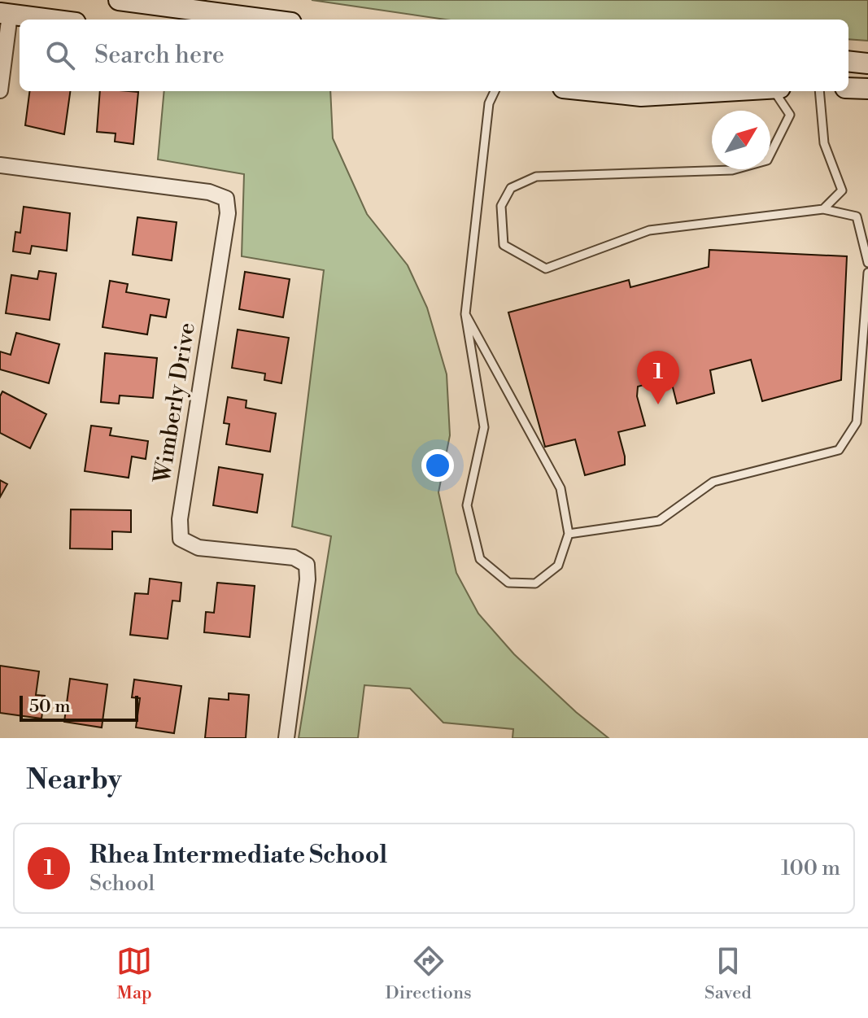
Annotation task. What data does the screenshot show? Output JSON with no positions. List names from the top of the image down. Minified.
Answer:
{"streets":{"street":["Wimberly Drive"]},"scale_bar":"50 m","north":"top right","page":{"search":"Search here","pins":"1","scale":"50 m","heading":"Nearby","list":[{"mark":"1","name":"Rhea Intermediate School","note":"School","value":"100 m"}],"nav":["Map","Directions","Saved"]}}
